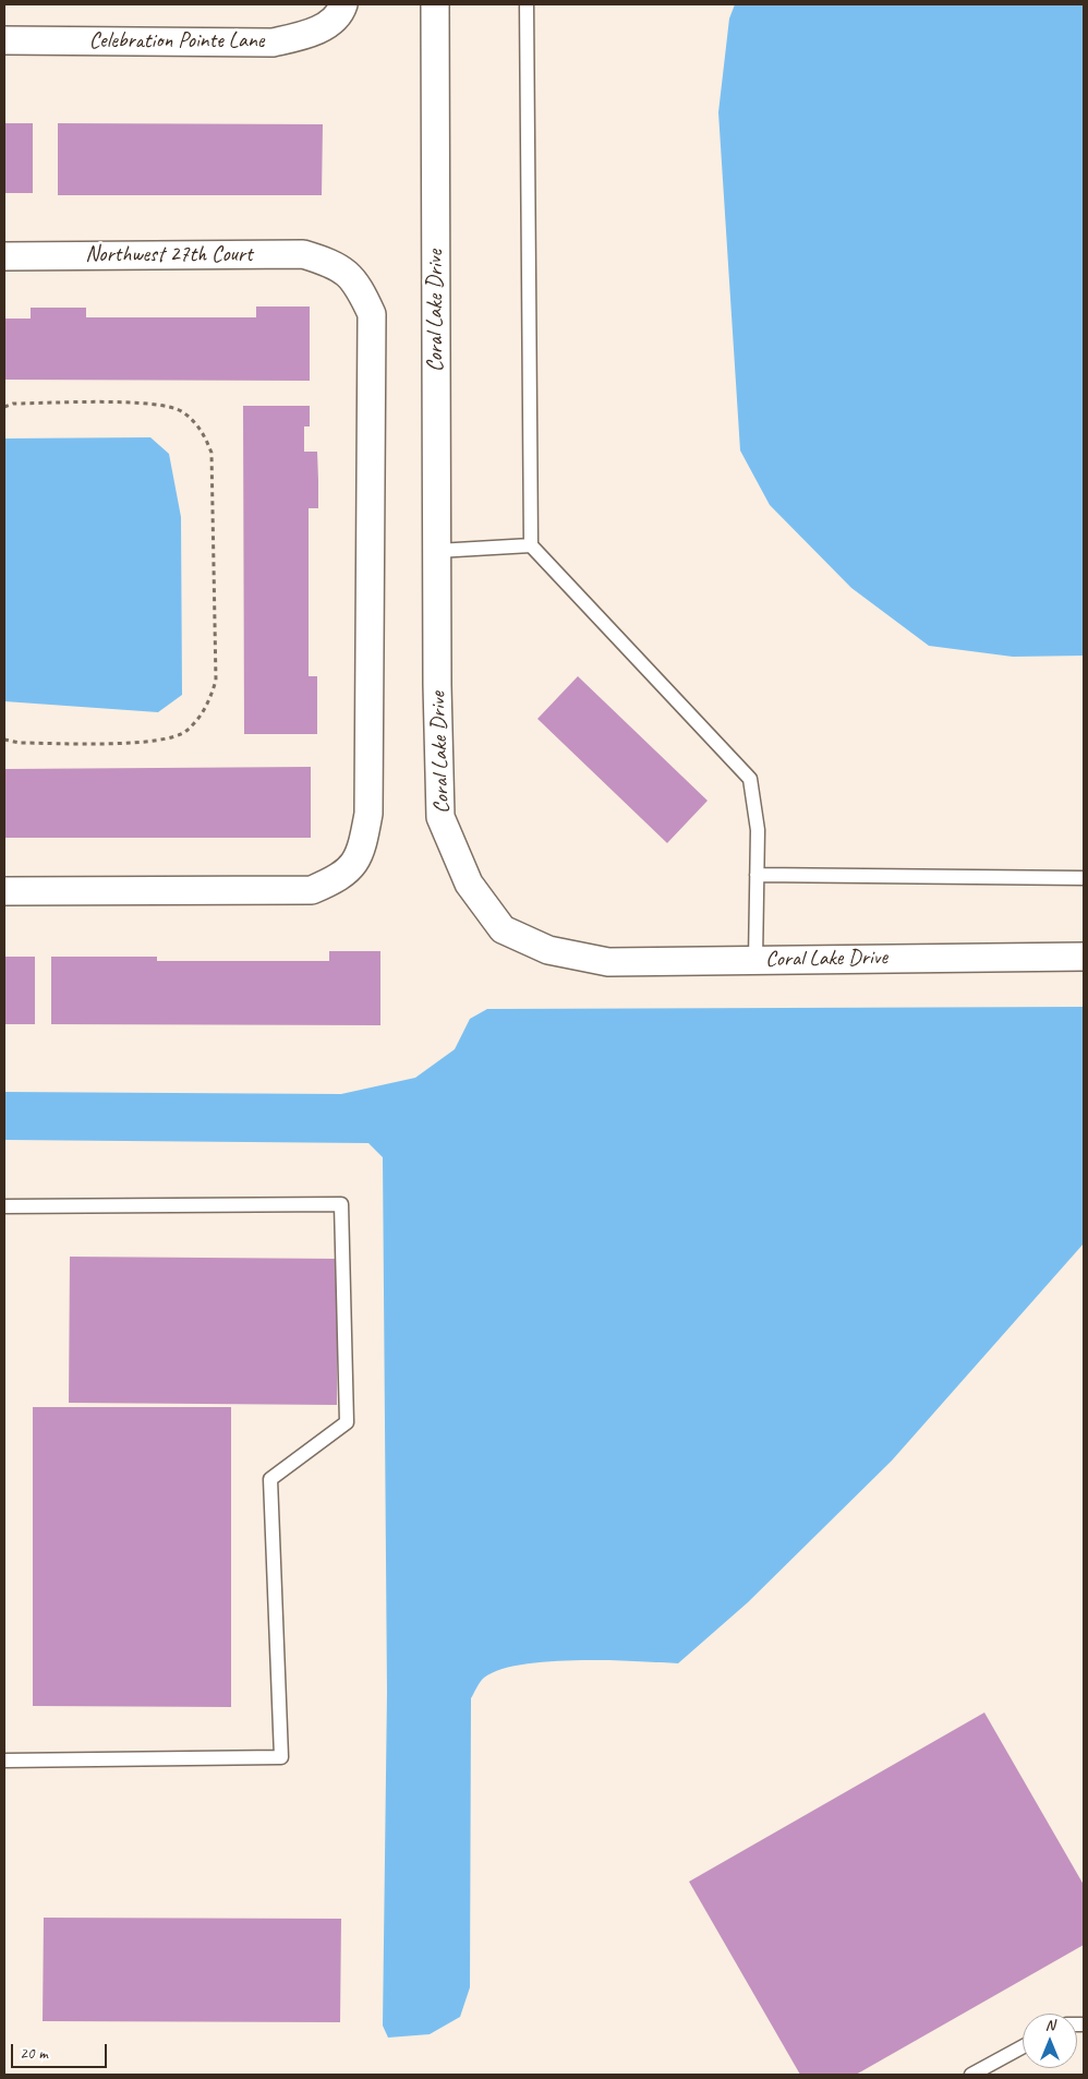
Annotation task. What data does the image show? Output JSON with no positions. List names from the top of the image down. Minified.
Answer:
{"streets":{"street":["Celebration Pointe Lane","Northwest 27th Court","Coral Lake Drive"]},"scale_bar":"20 m","north":"top"}
